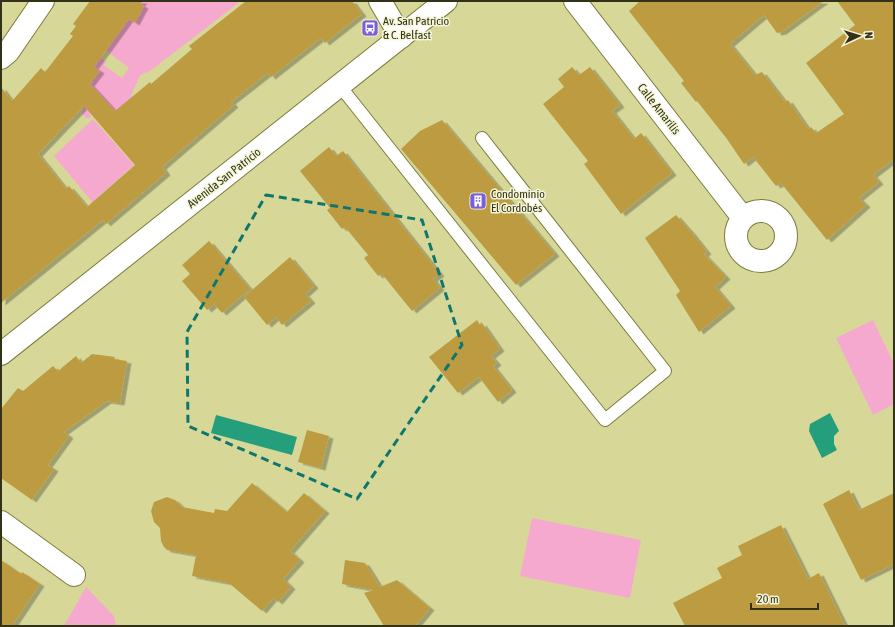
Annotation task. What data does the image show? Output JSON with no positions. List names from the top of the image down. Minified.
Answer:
{"streets":{"main road":["Calle Amarilis","Avenida San Patricio"]},"places":{"bus stop":["Av. San Patricio & C. Belfast"],"building":["Condominio El Cordobés"]},"scale_bar":"20 m","north":"right"}
